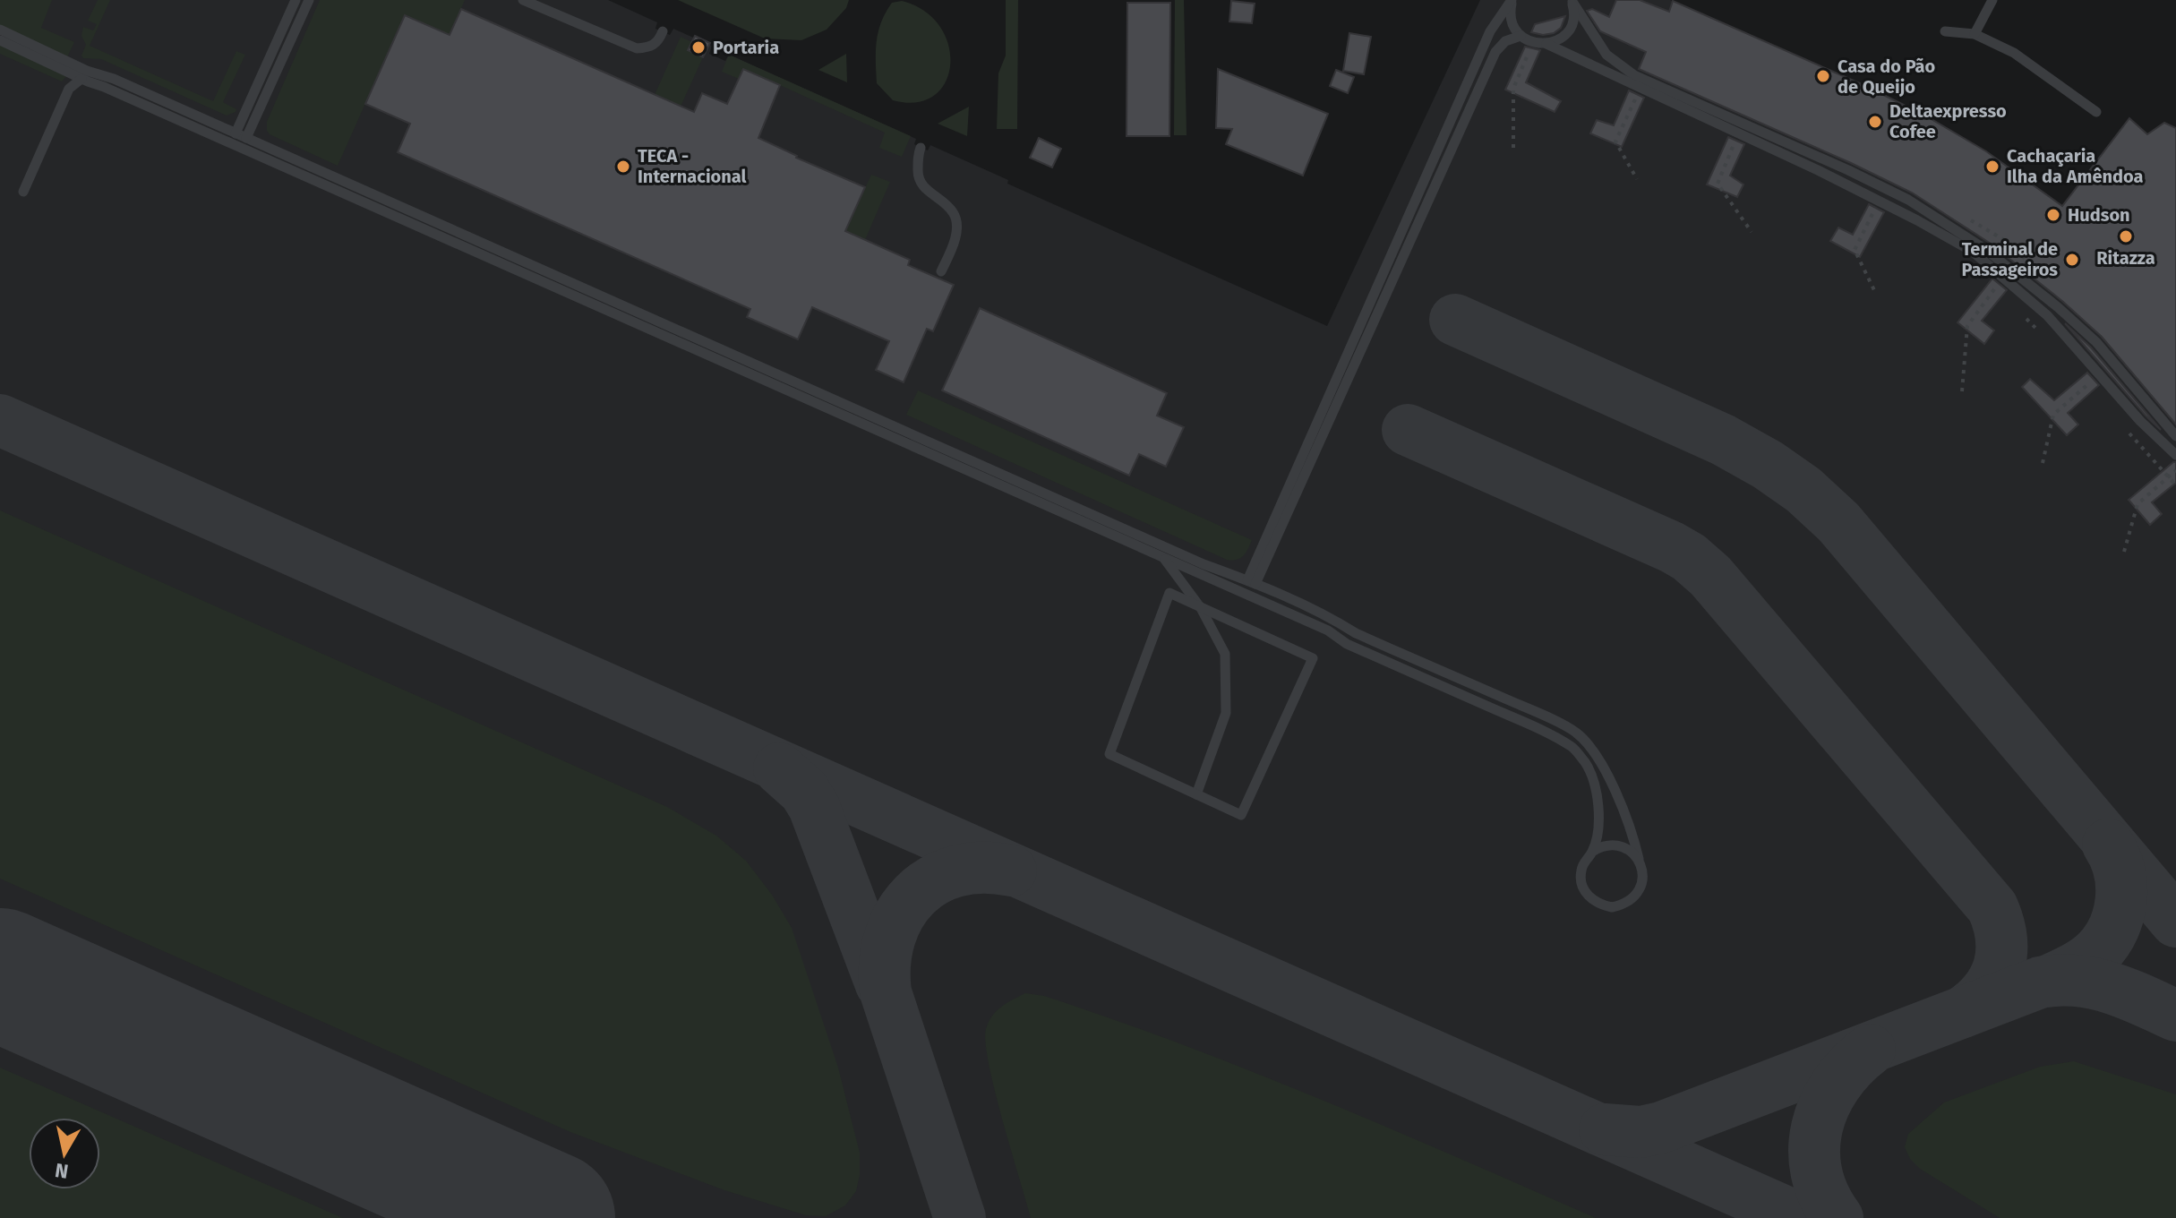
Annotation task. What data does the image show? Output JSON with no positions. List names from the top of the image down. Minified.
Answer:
{"places":["Portaria","Casa do Pão de Queijo","Deltaexpresso Cofee","TECA - Internacional","Cachaçaria Ilha da Amêndoa","Hudson","Ritazza","Terminal de Passageiros"],"north":"bottom"}
